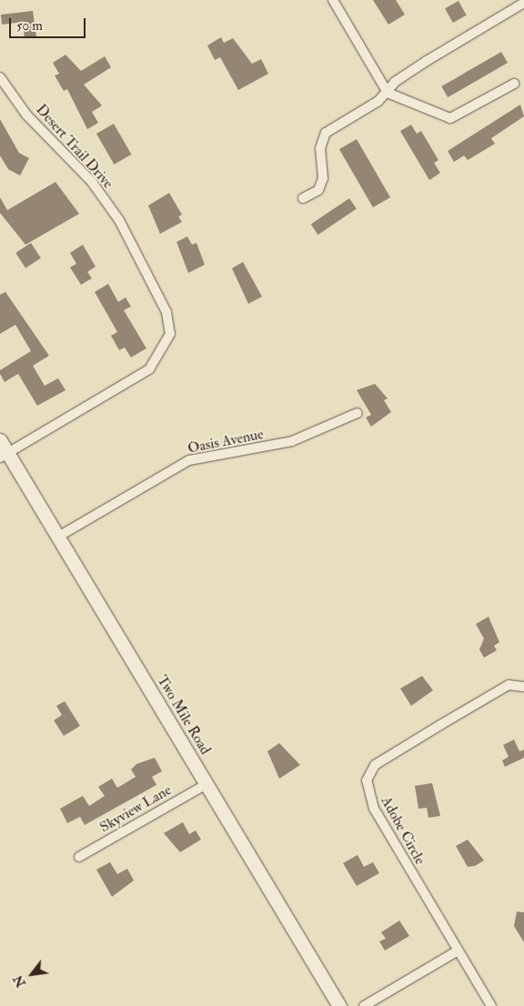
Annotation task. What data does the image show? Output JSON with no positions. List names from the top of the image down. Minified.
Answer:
{"streets":{"main road":["Two Mile Road"],"street":["Desert Trail Drive","Oasis Avenue","Skyview Lane","Adobe Circle"]},"crossings":[["Desert Trail Drive","Two Mile Road"],["Oasis Avenue","Two Mile Road"],["Two Mile Road","Skyview Lane"]],"scale_bar":"50 m","north":"bottom left"}
